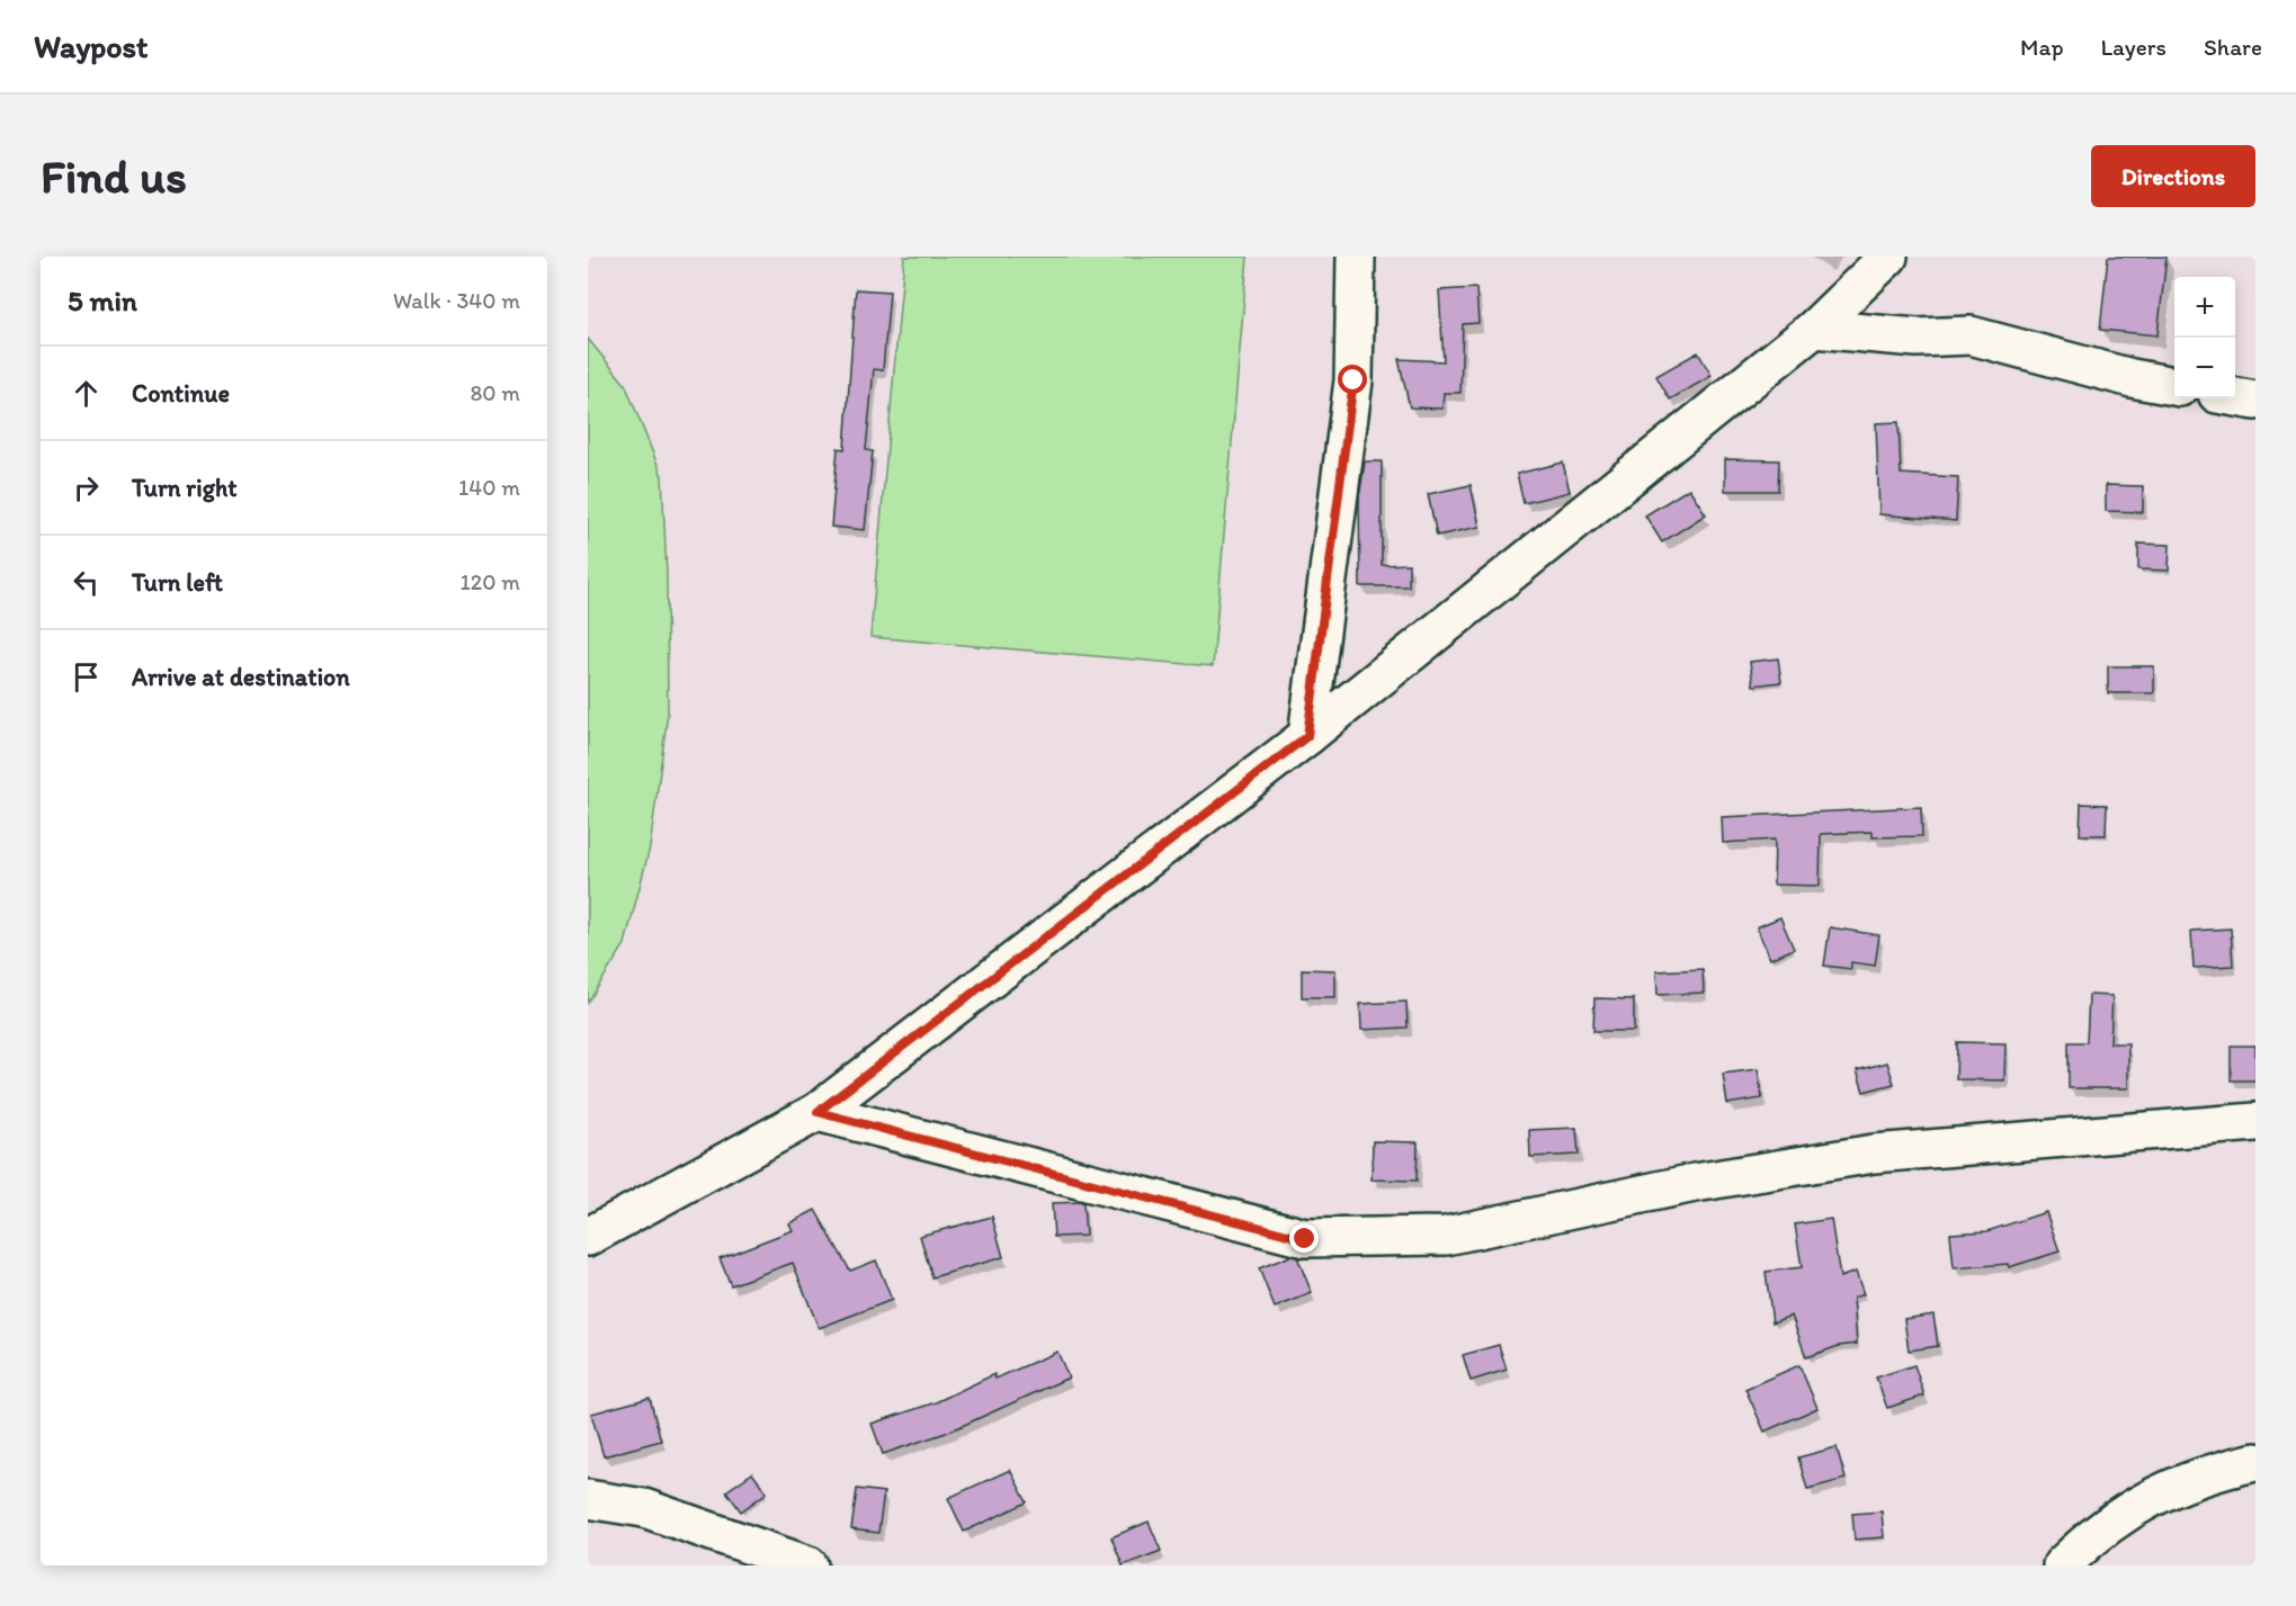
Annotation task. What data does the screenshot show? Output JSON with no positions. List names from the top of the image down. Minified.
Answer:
{"page":{"header":"Waypost","nav":["Map","Layers","Share"],"buttons":"Directions","title":"Find us","heading":["5 min","Walk · 340 m"],"map_buttons":["+","−"],"list":[["Continue","80 m"],["Turn right","140 m"],["Turn left","120 m"],"Arrive at destination"]}}
